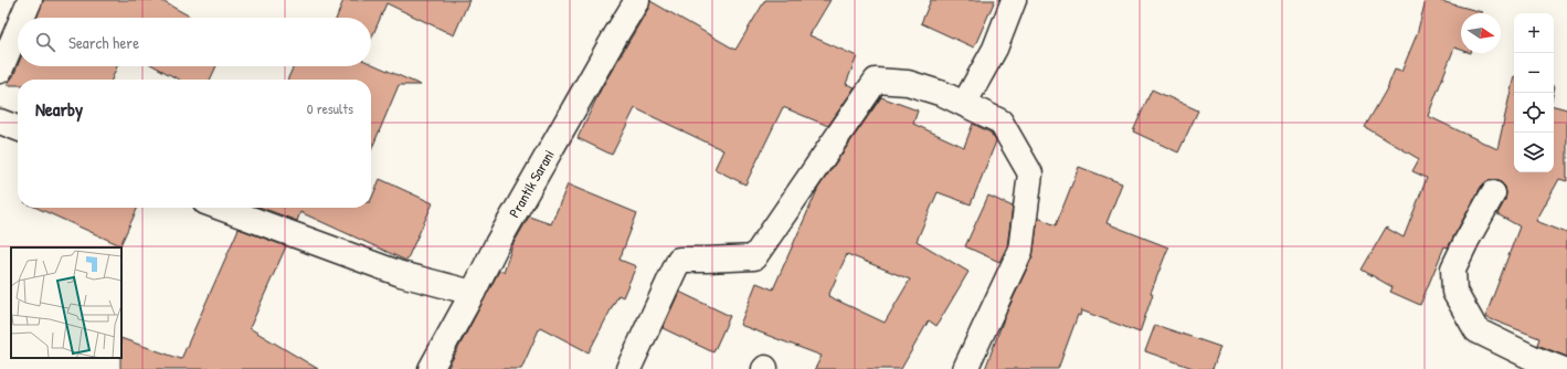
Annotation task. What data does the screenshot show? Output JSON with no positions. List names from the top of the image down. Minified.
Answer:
{"streets":{"street":["Prantik Sarani"]},"north":"right","page":{"map_buttons":["+","−"],"search":"Search here","heading":["Nearby","0 results"]}}
